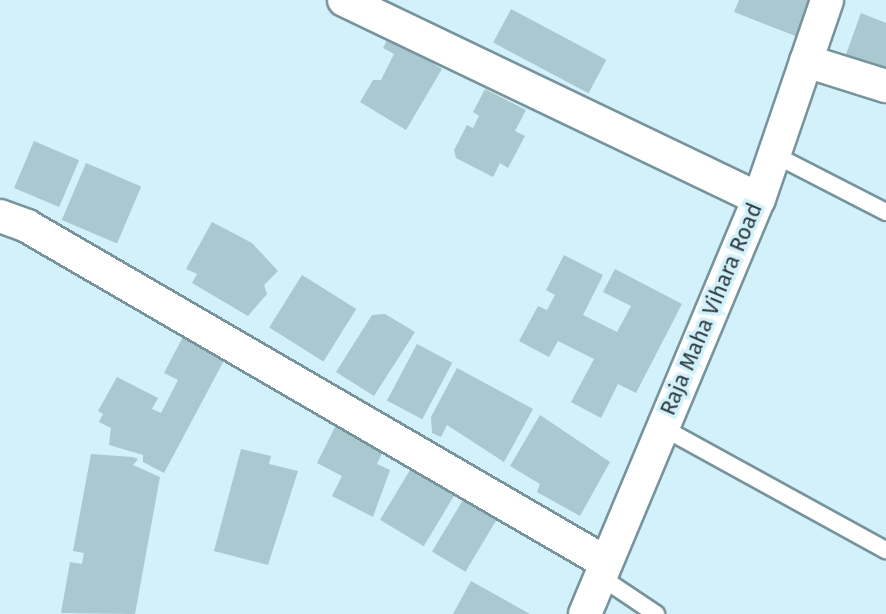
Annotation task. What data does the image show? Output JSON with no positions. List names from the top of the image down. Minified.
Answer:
{"streets":{"street":["Raja Maha Vihara Road"]}}
